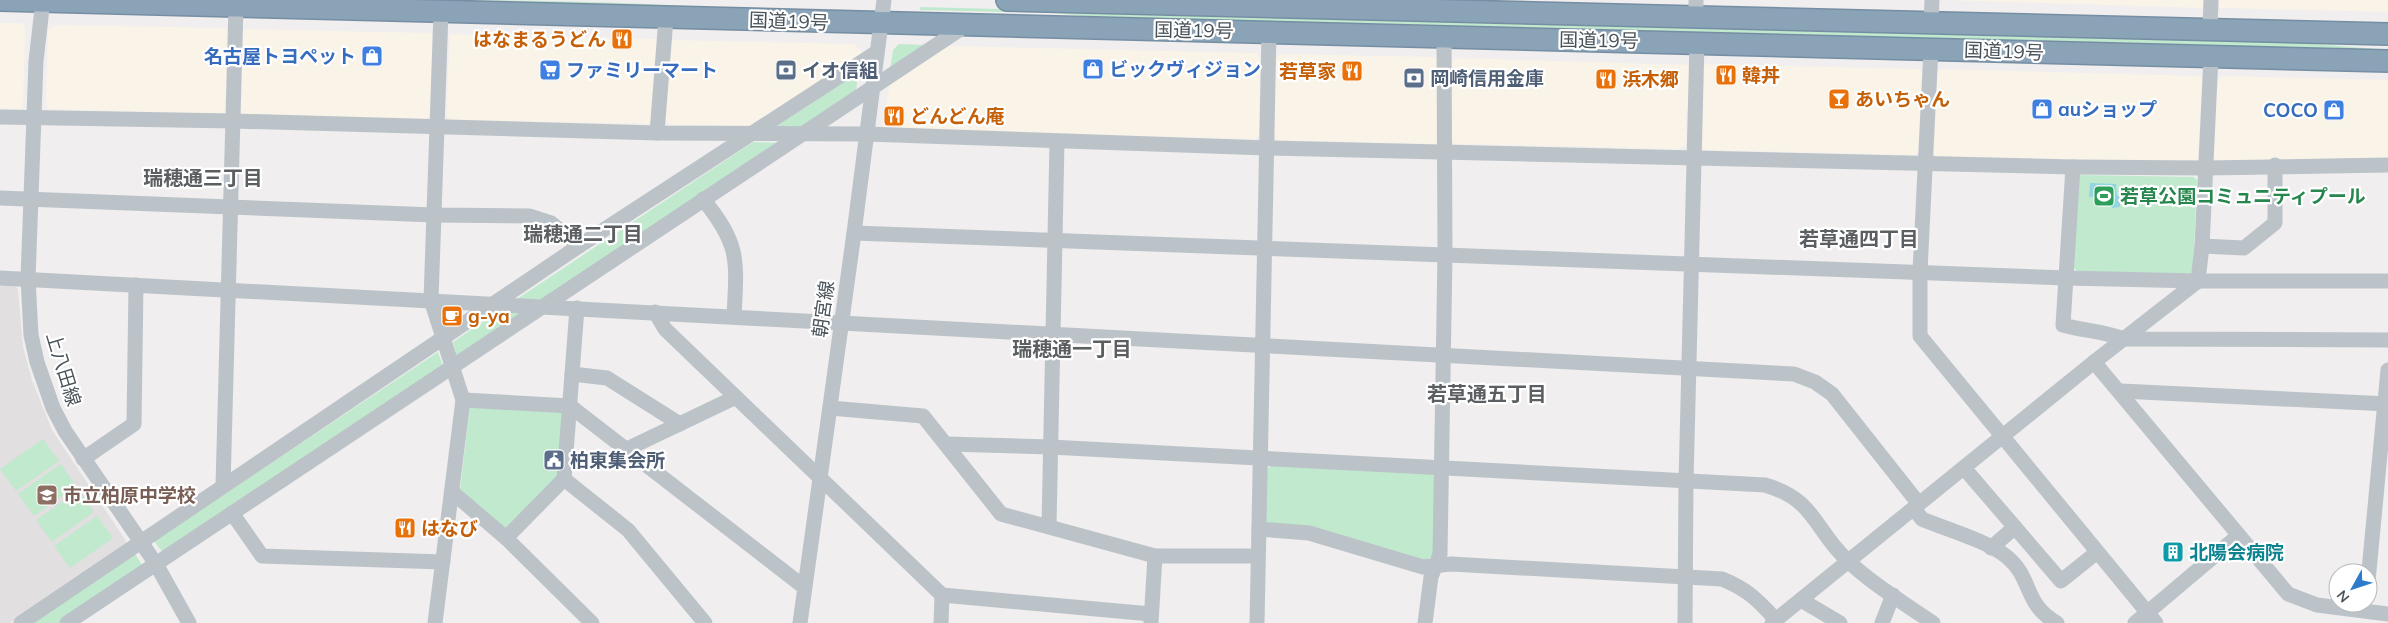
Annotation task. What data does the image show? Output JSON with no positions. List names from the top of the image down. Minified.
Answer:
{"streets":{"highway":["国道19号"],"street":["朝宮線","上八田線"]},"crossings":[["国道19号","朝宮線"],["国道19号","上八田線"]],"districts":["瑞穂通三丁目","瑞穂通二丁目","若草通四丁目","瑞穂通一丁目","若草通五丁目"],"places":{"restaurant":["はなまるうどん","若草家","韓丼","浜木郷","どんどん庵","はなび"],"shop":["名古屋トヨペット","ビックヴィジョン","auショップ","COCO"],"supermarket":["ファミリーマート"],"bank":["イオ信組","岡崎信用金庫"],"bar":["あいちゃん"],"sports":["若草公園コミュニティプール"],"cafe":["g-ya"],"public building":["柏東集会所"],"school or university":["市立柏原中学校"],"building":["北陽会病院"]},"north":"bottom left"}
